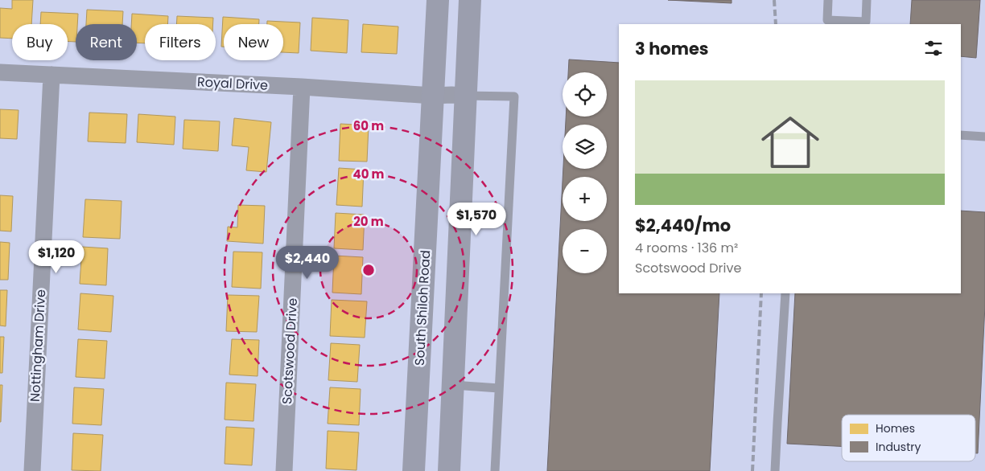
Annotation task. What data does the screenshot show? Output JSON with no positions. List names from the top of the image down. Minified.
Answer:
{"streets":{"main road":["South Shiloh Road"],"street":["Royal Drive","Nottingham Drive","Scotswood Drive"]},"crossings":[["Royal Drive","South Shiloh Road"],["Royal Drive","Nottingham Drive"],["Royal Drive","Scotswood Drive"]],"legend":["Homes","Industry"],"page":{"chip":["Buy","Rent","Filters","New"],"heading":"3 homes","map_buttons":["+","−"],"list":[{"name":"$2,440/mo","note":"4 rooms · 136 m² · Scotswood Drive"}],"price":["$1,570","$1,120","$2,440"]},"rings":["60 m","40 m","20 m"]}
